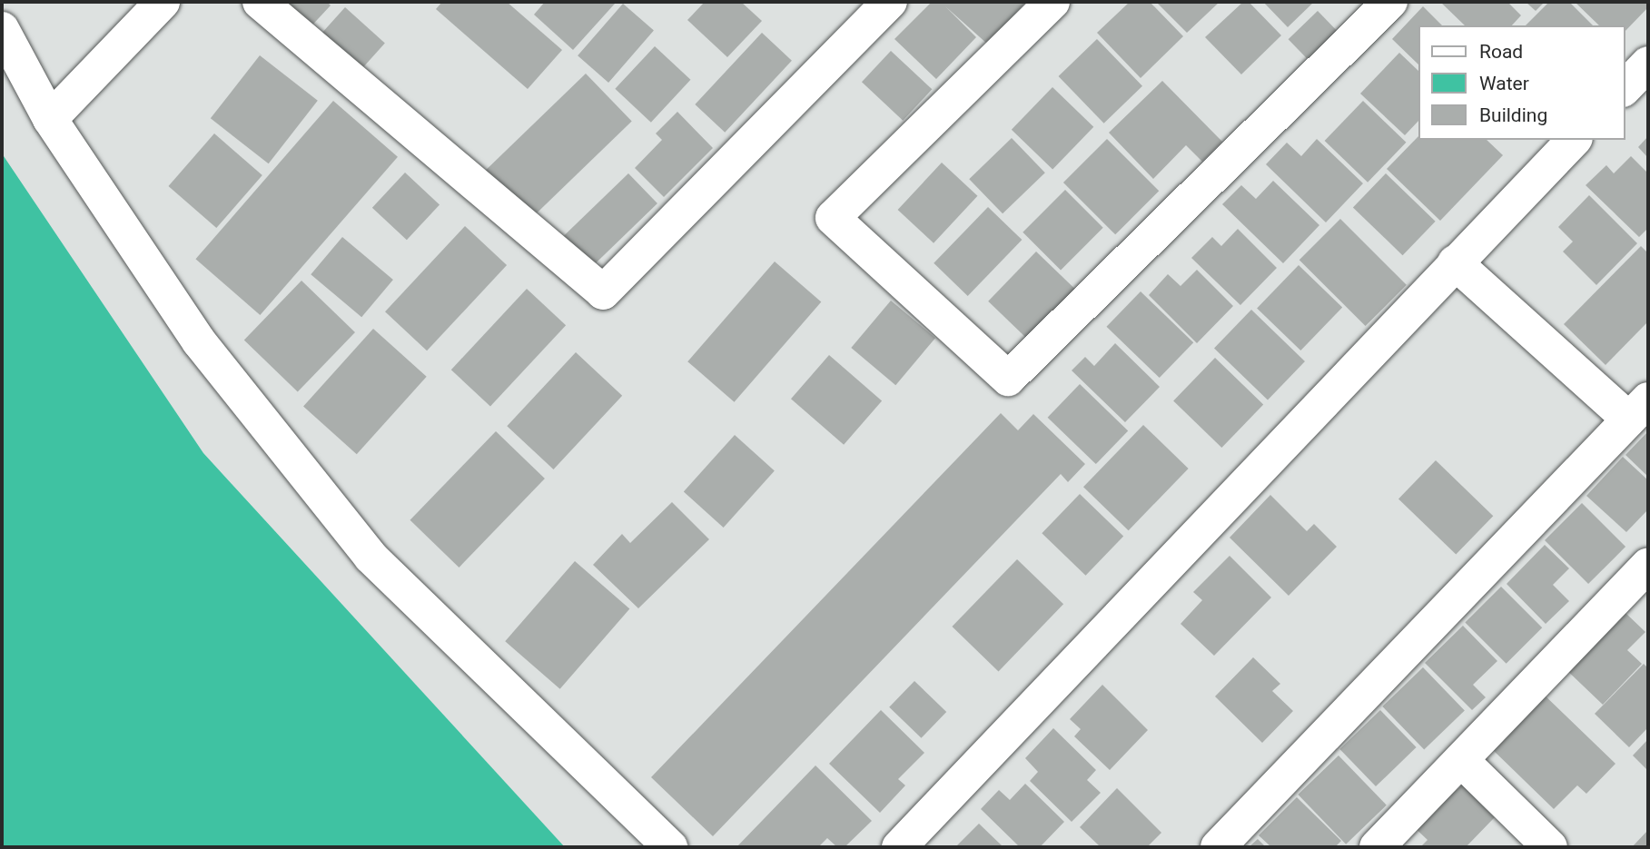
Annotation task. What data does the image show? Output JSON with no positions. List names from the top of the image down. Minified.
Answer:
{"legend":["Road","Water","Building"]}
